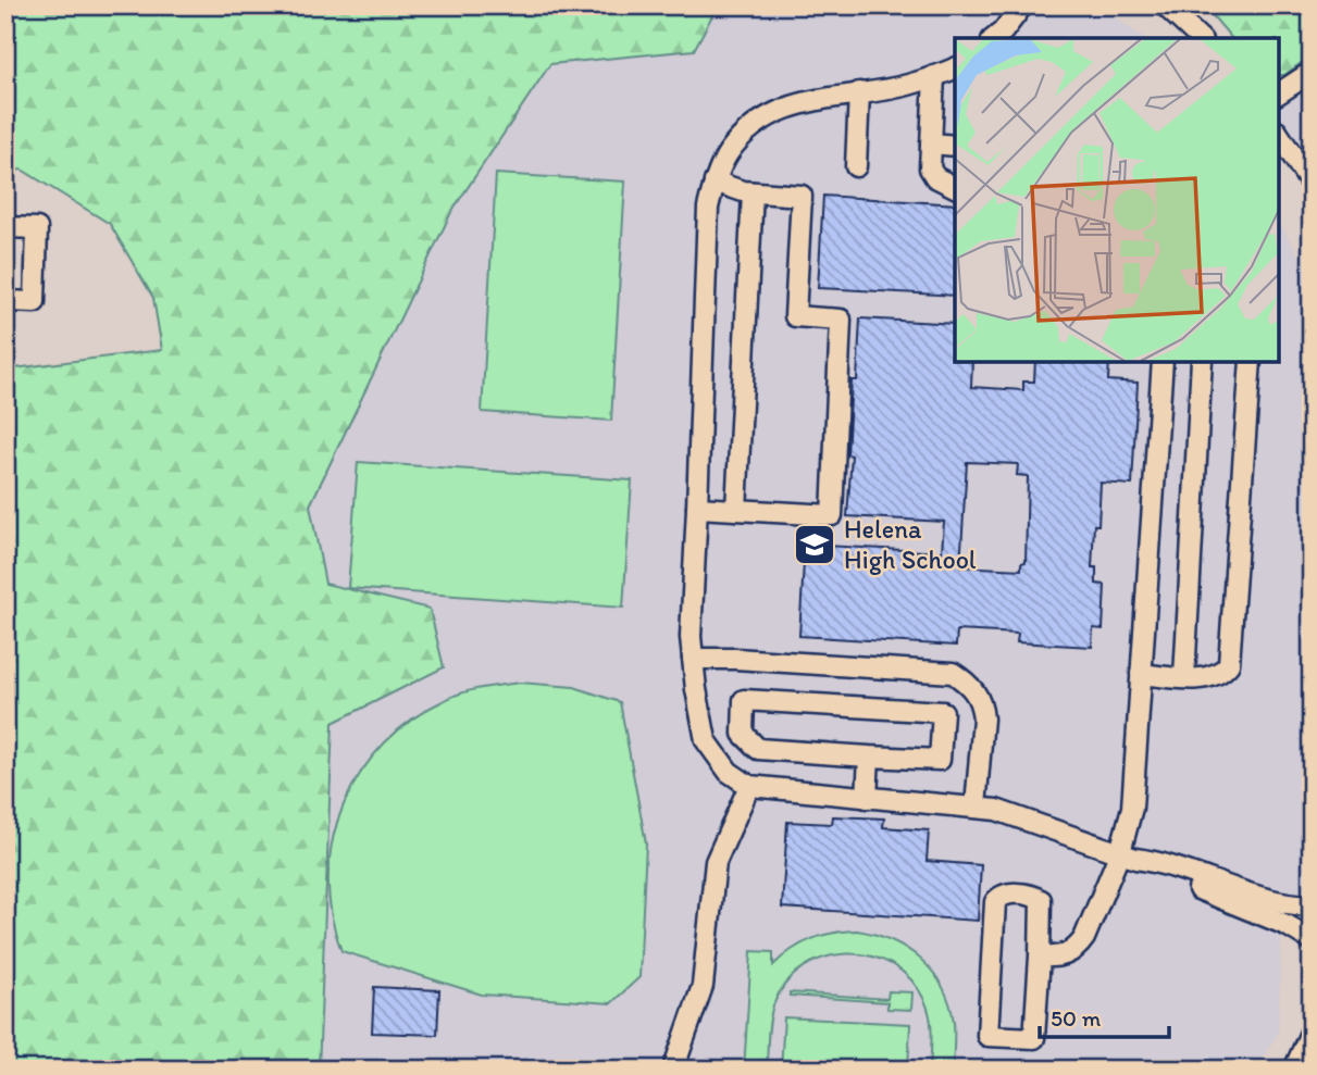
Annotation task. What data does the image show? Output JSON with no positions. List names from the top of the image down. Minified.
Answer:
{"places":{"school or university":["Helena High School"]},"scale_bar":"50 m"}
